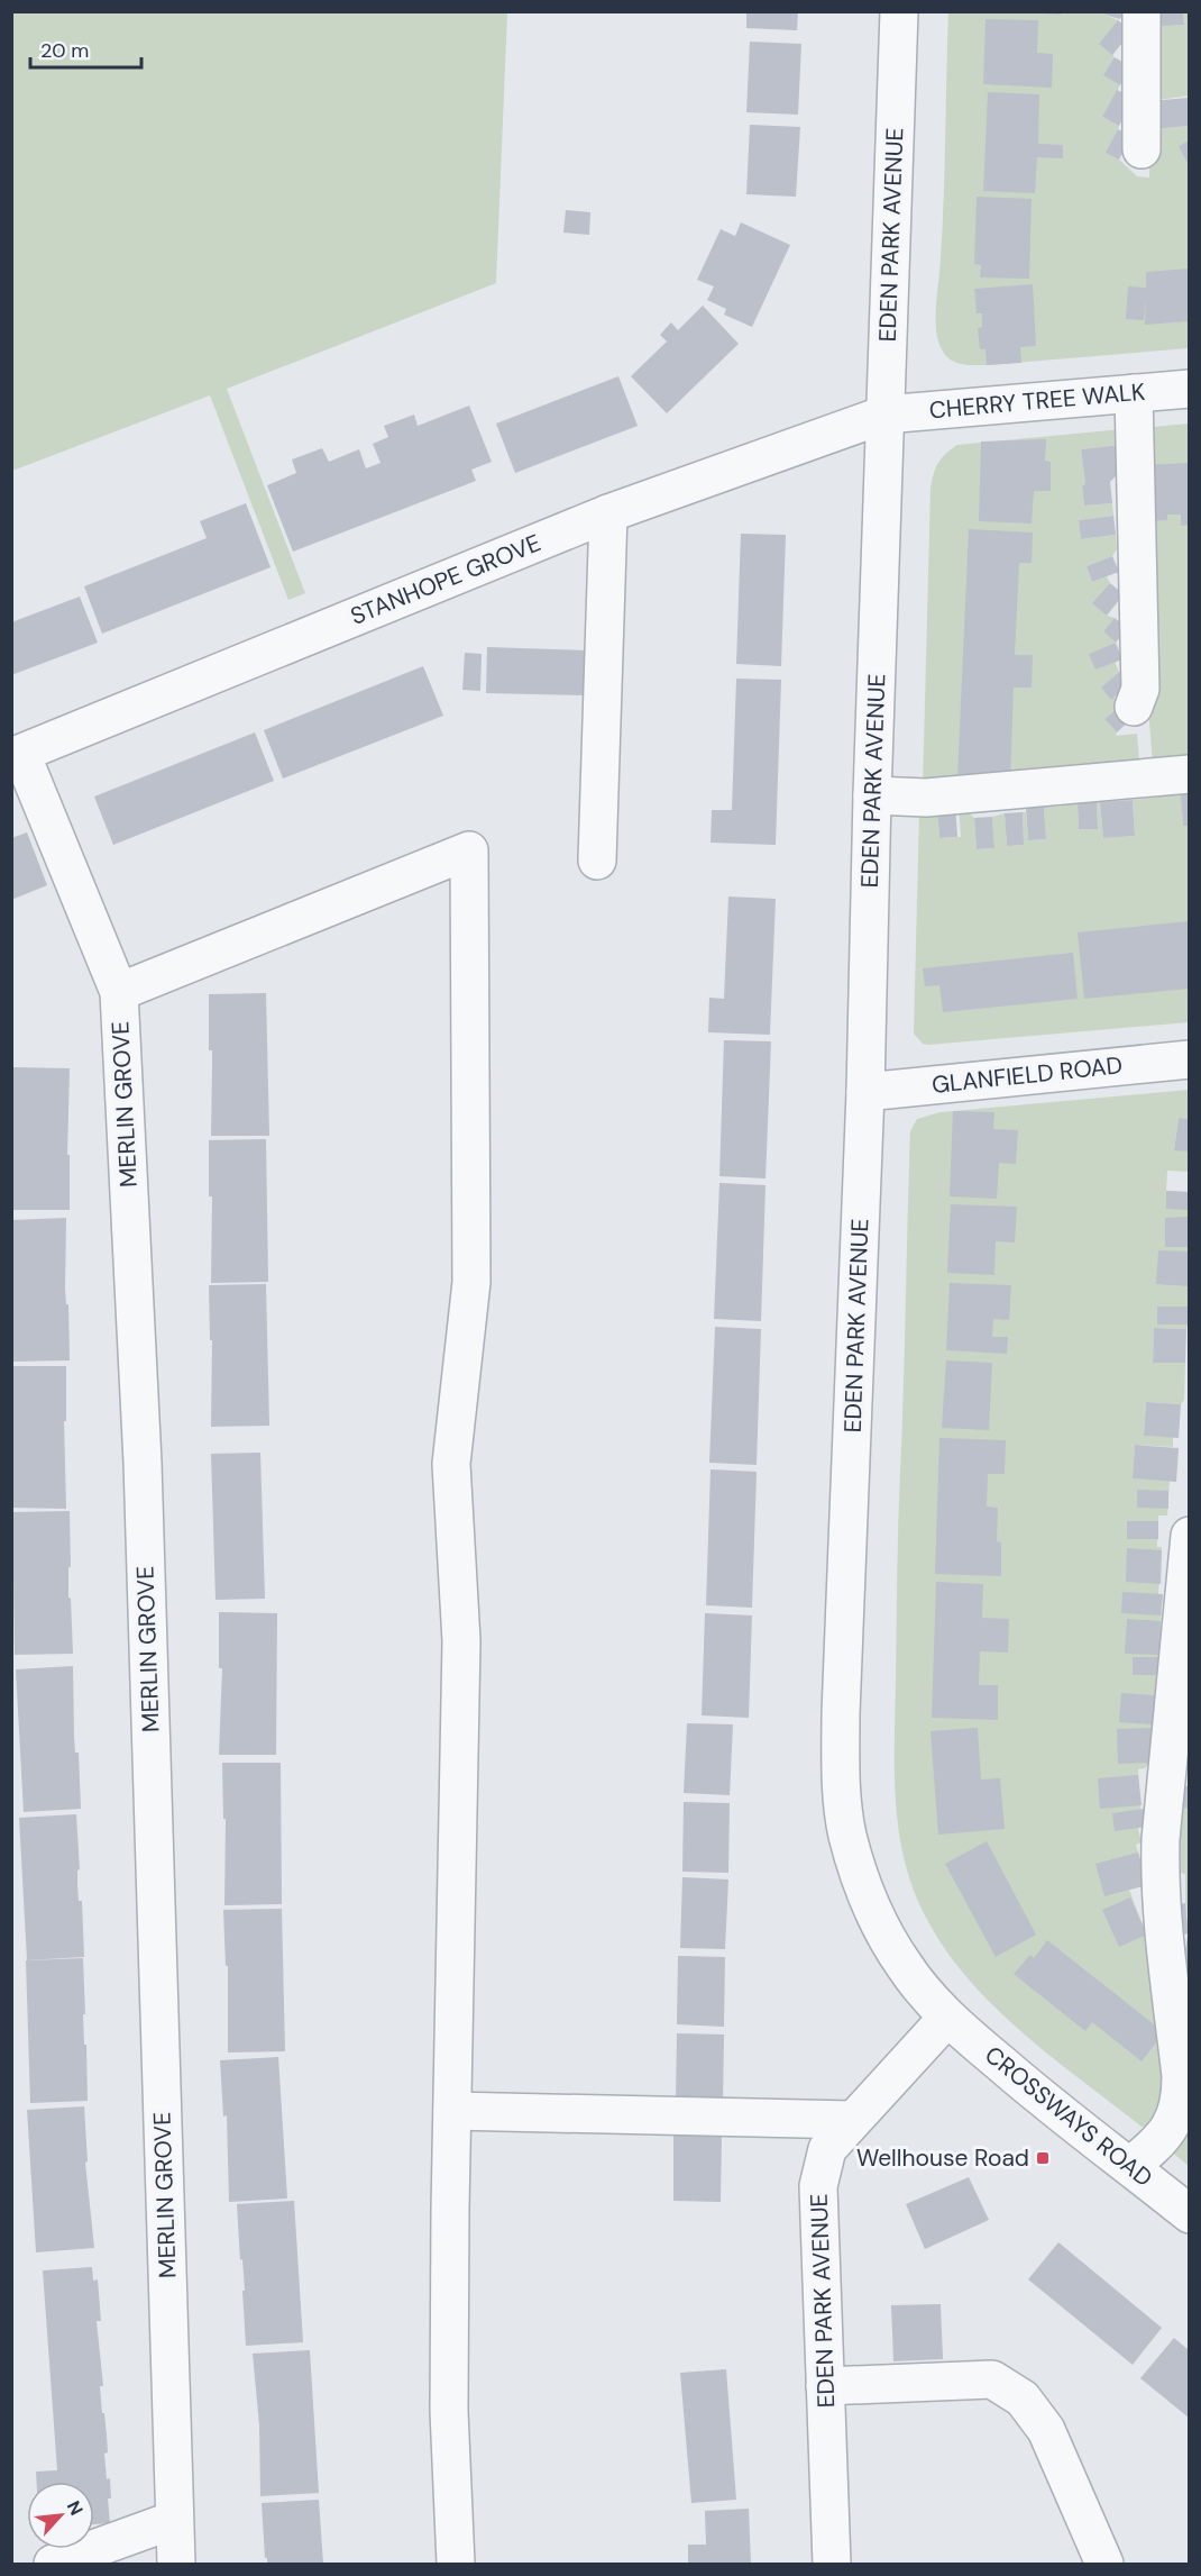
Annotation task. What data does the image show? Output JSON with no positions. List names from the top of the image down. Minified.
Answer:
{"streets":{"street":["EDEN PARK AVENUE","CHERRY TREE WALK","STANHOPE GROVE","GLANFIELD ROAD","MERLIN GROVE","CROSSWAYS ROAD"]},"crossings":[["EDEN PARK AVENUE","CHERRY TREE WALK"],["EDEN PARK AVENUE","STANHOPE GROVE"],["EDEN PARK AVENUE","GLANFIELD ROAD"],["EDEN PARK AVENUE","CROSSWAYS ROAD"],["CHERRY TREE WALK","STANHOPE GROVE"],["STANHOPE GROVE","MERLIN GROVE"]],"places":{"transit":["Wellhouse Road"]},"scale_bar":"20 m","north":"top right"}
